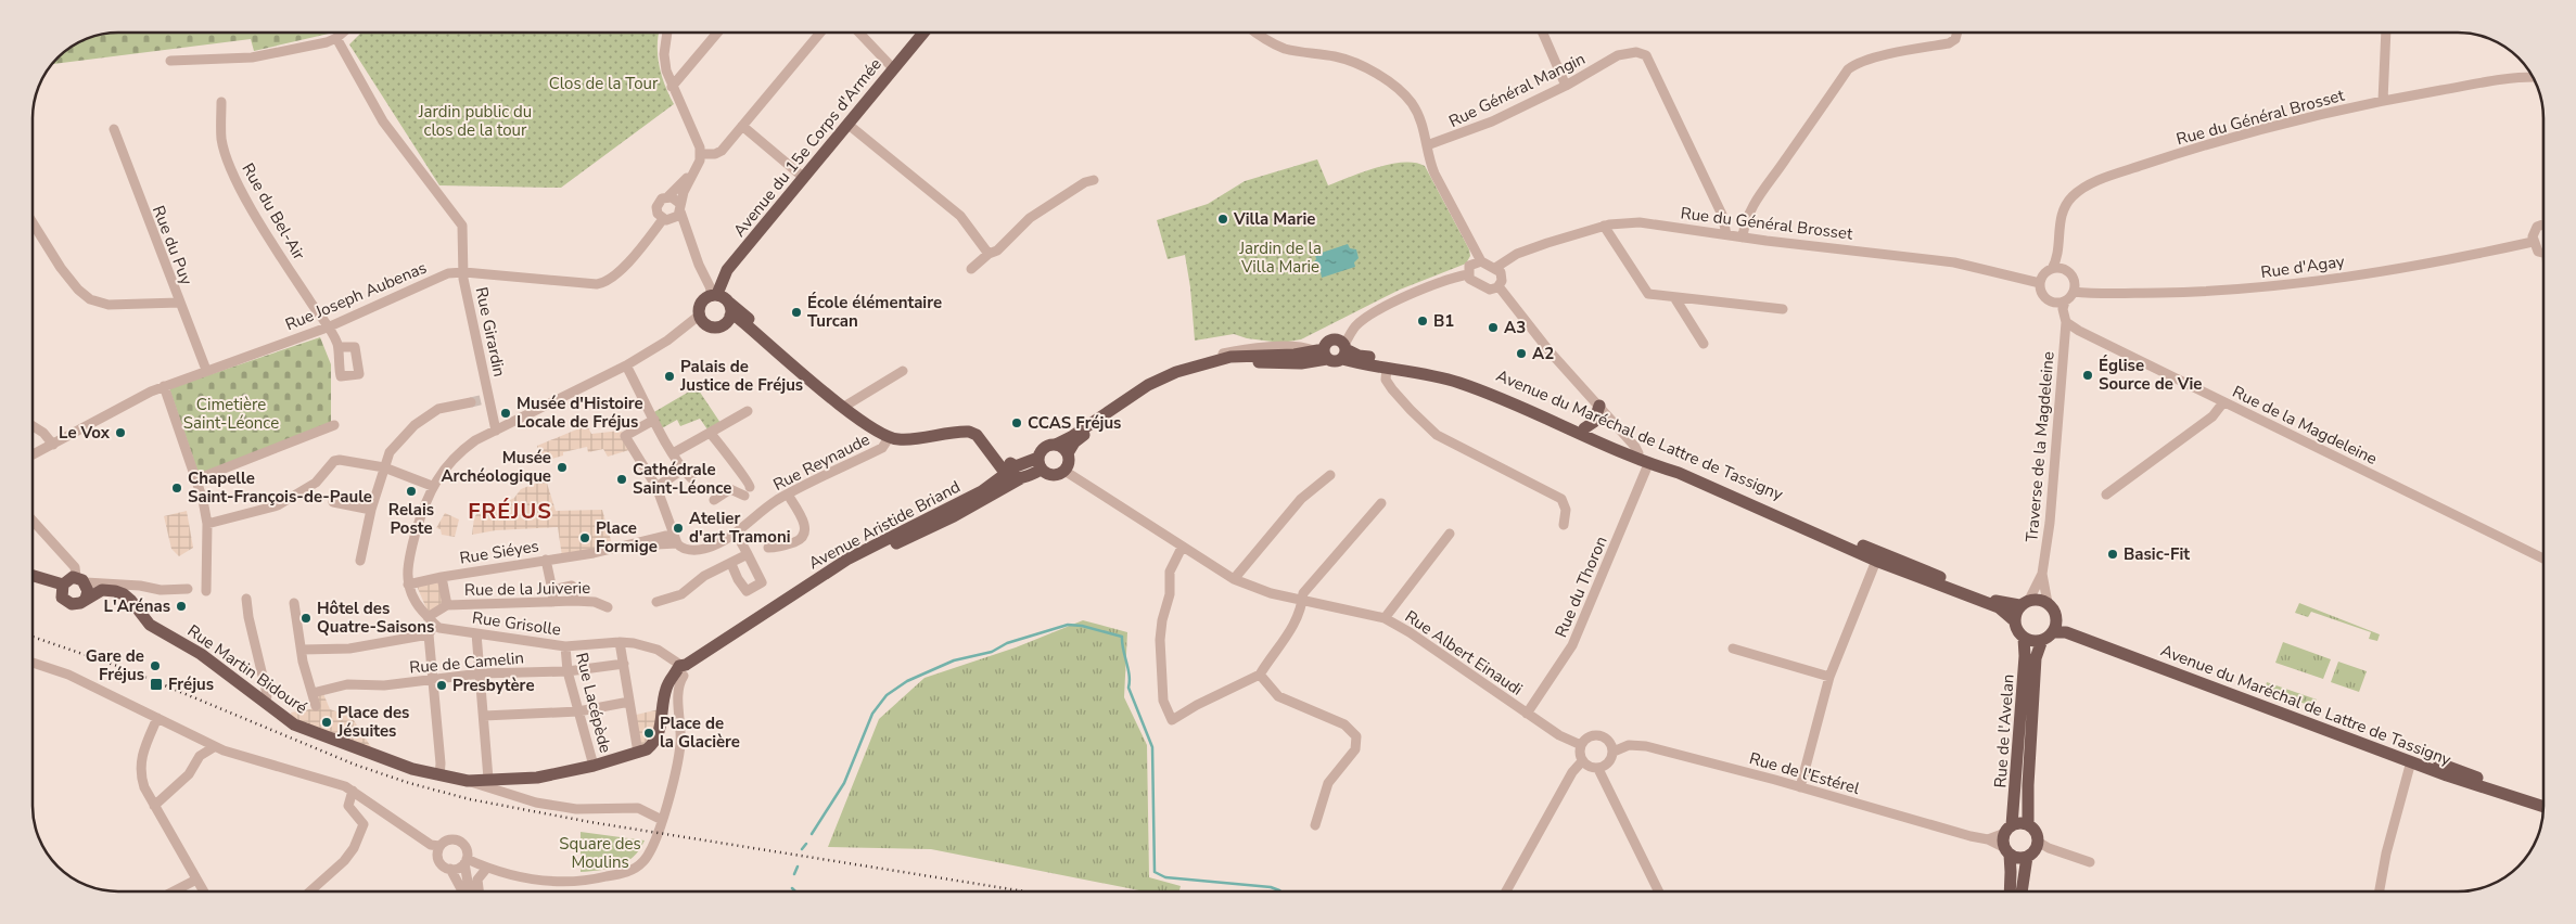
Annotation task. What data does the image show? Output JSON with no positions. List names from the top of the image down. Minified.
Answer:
{"streets":{"main road":["Avenue du 15e Corps d'Armée","Avenue du Maréchal de Lattre de Tassigny","Avenue Aristide Briand","Rue Martin Bidouré","Rue de l'Avelan"],"street":["Rue Général Mangin","Rue du Général Brosset","Rue du Bel-Air","Rue du Puy","Rue d'Agay","Rue Joseph Aubenas","Rue Girardin","Rue de la Magdeleine","Traverse de la Magdeleine","Rue Reynaude","Rue Siéyes","Rue du Thoron","Rue de la Juiverie","Rue Grisolle","Rue Albert Einaudi","Rue de Camelin","Rue Lacépède","Rue de l'Estérel"]},"crossings":[["Rue Général Mangin","Rue du Général Brosset"],["Rue du Général Brosset","Rue d'Agay"],["Rue du Bel-Air","Rue Joseph Aubenas"],["Rue du Puy","Rue Joseph Aubenas"],["Rue Joseph Aubenas","Rue Girardin"],["Rue de la Magdeleine","Traverse de la Magdeleine"],["Avenue du Maréchal de Lattre de Tassigny","Traverse de la Magdeleine"],["Avenue du Maréchal de Lattre de Tassigny","Rue du Thoron"],["Avenue du Maréchal de Lattre de Tassigny","Rue de l'Avelan"],["Traverse de la Magdeleine","Rue de l'Avelan"],["Rue Reynaude","Rue Siéyes"],["Avenue Aristide Briand","Rue Grisolle"],["Avenue Aristide Briand","Rue Albert Einaudi"],["Rue du Thoron","Rue Albert Einaudi"],["Rue Grisolle","Rue Lacépède"],["Rue Albert Einaudi","Rue de l'Estérel"],["Rue de Camelin","Rue Lacépède"],["Rue Martin Bidouré","Rue Lacépède"],["Rue de l'Avelan","Rue de l'Estérel"]],"districts":["FRÉJUS"],"parks":["Clos de la Tour","Jardin public du clos de la tour","Jardin de la Villa Marie","Cimetière Saint-Léonce","Square des Moulins"],"places":{"other":["Villa Marie","École élémentaire Turcan","B1","A3","A2","Église Source de Vie","Palais de Justice de Fréjus","Musée d'Histoire Locale de Fréjus","CCAS Fréjus","Le Vox","Musée Archéologique","Cathédrale Saint-Léonce","Chapelle Saint-François-de-Paule","Relais Poste","Atelier d'art Tramoni","Place Formige","Basic-Fit","L'Arénas","Hôtel des Quatre-Saisons","Gare de Fréjus","Presbytère","Place des Jésuites","Place de la Glacière"],"transit":["Fréjus"]}}
